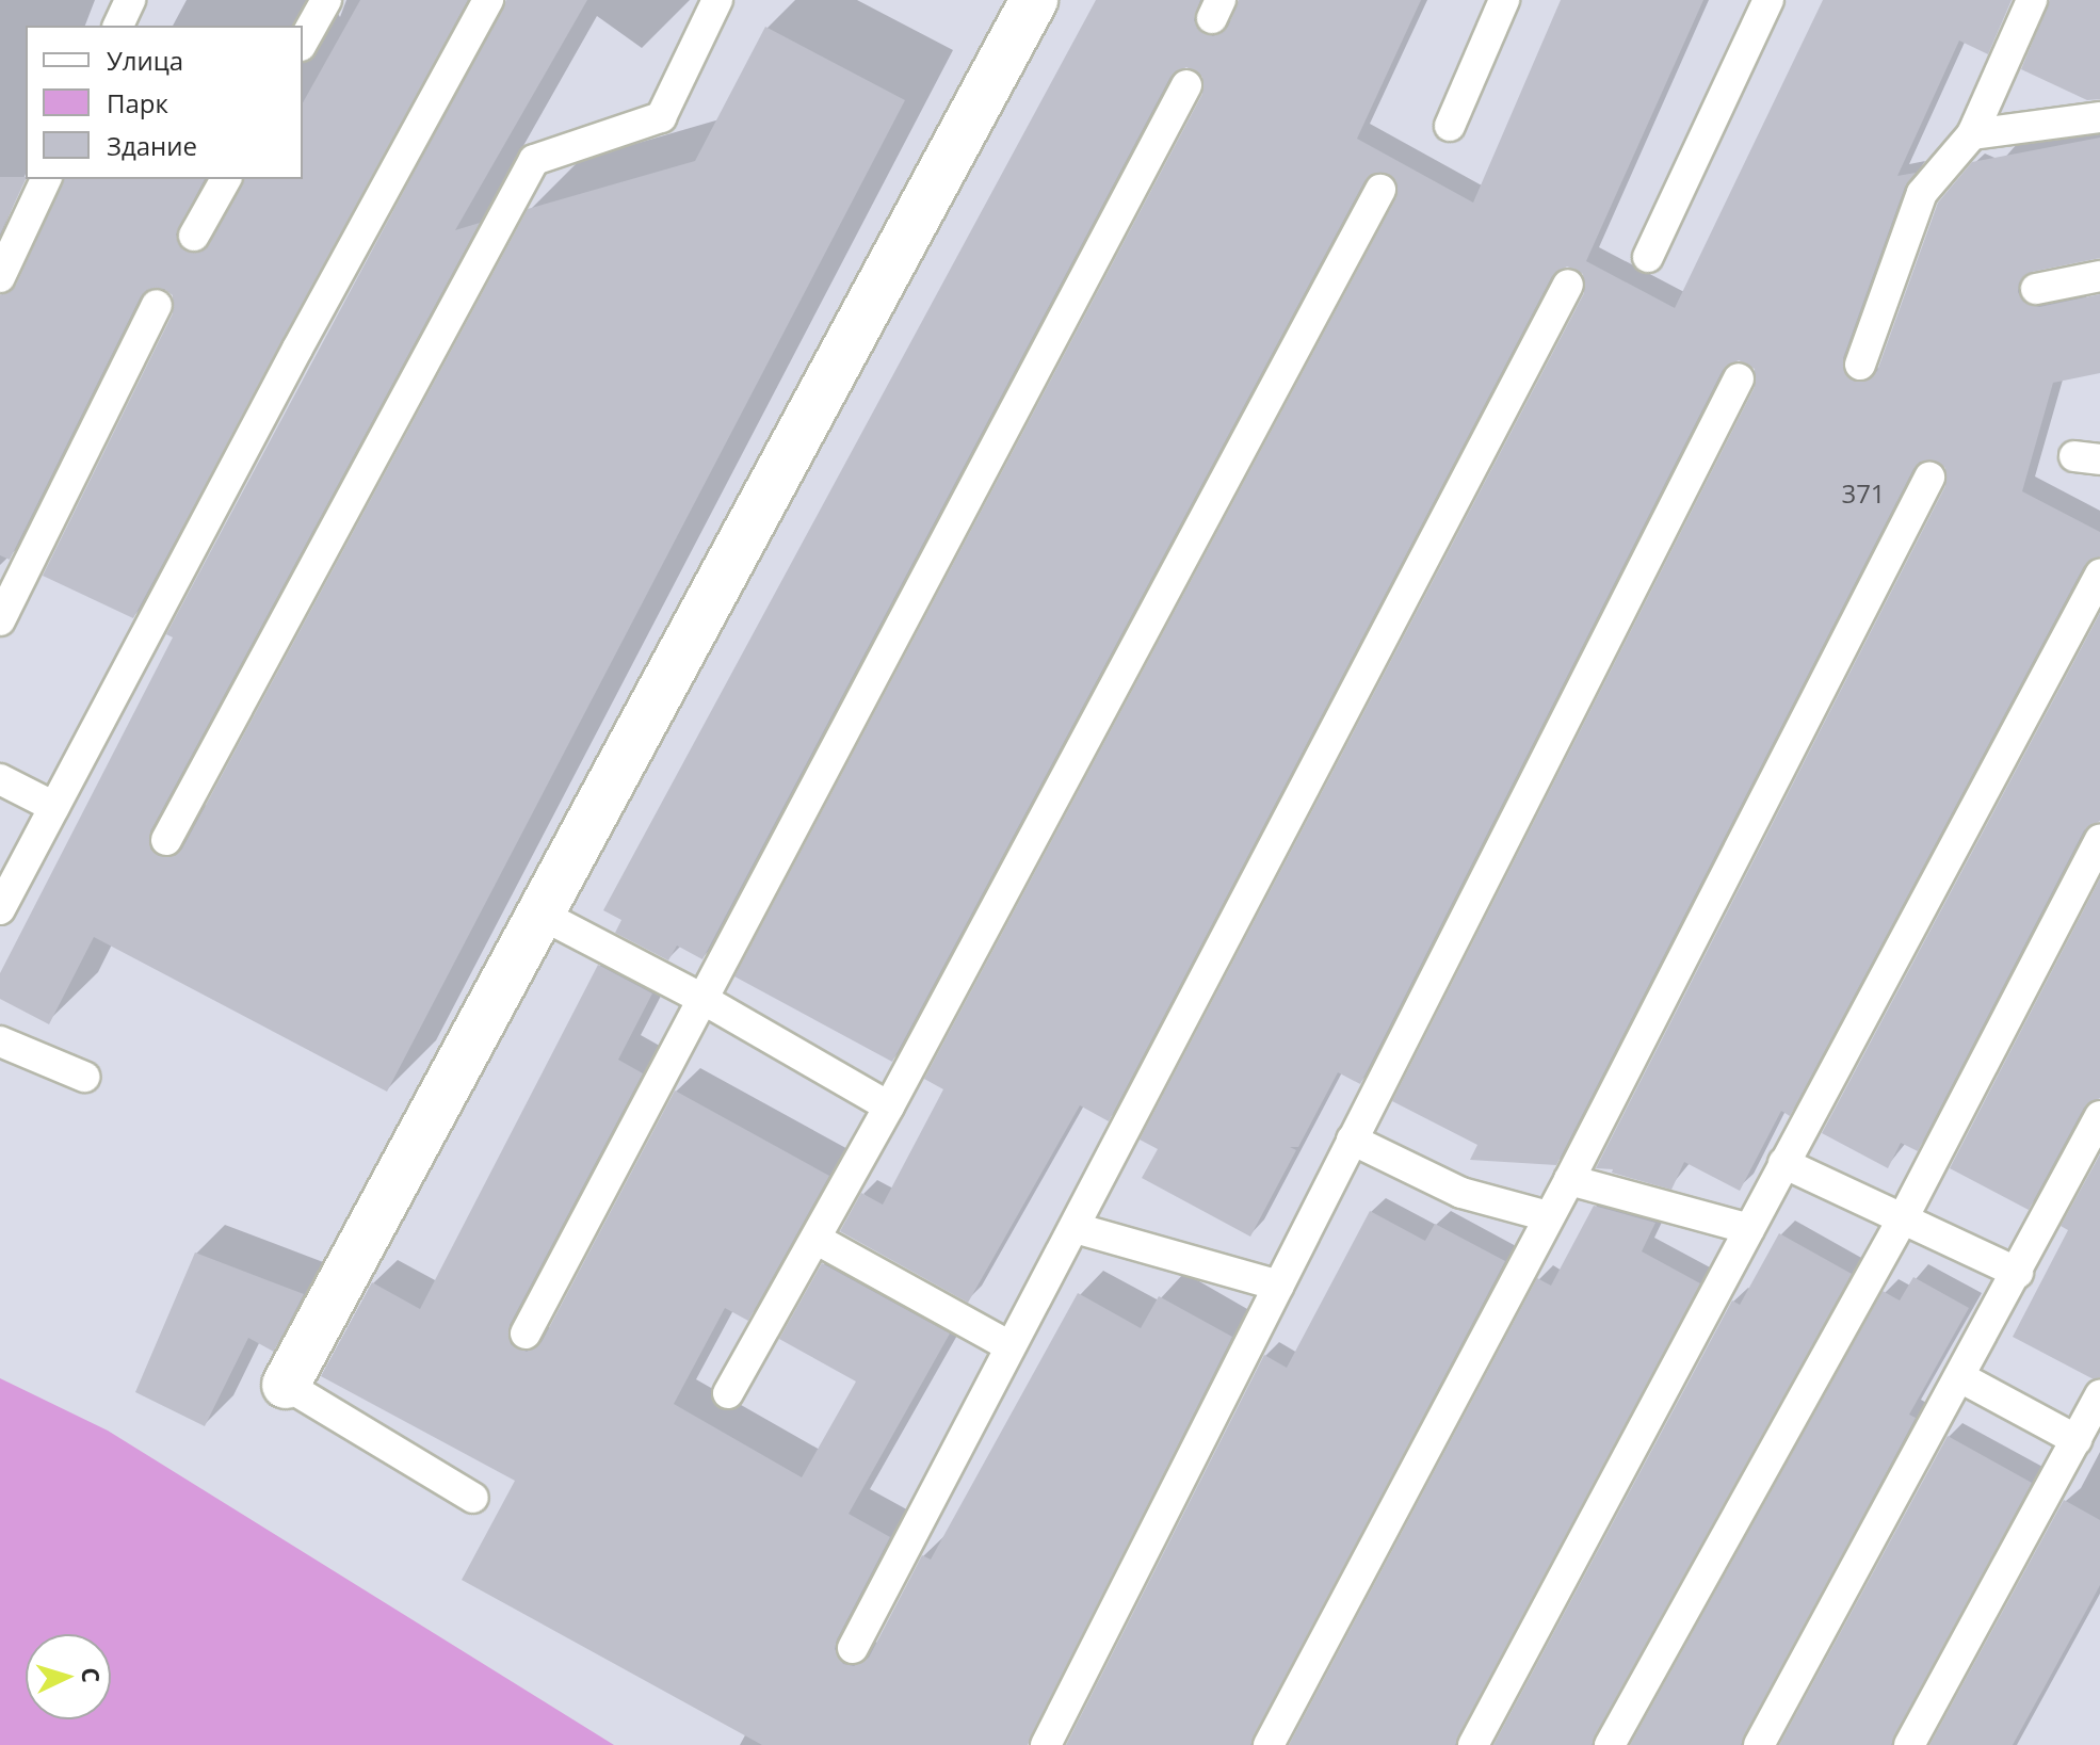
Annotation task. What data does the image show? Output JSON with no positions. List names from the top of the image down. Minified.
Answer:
{"house_numbers":["371"],"legend":["Улица","Парк","Здание"],"north":"right"}
